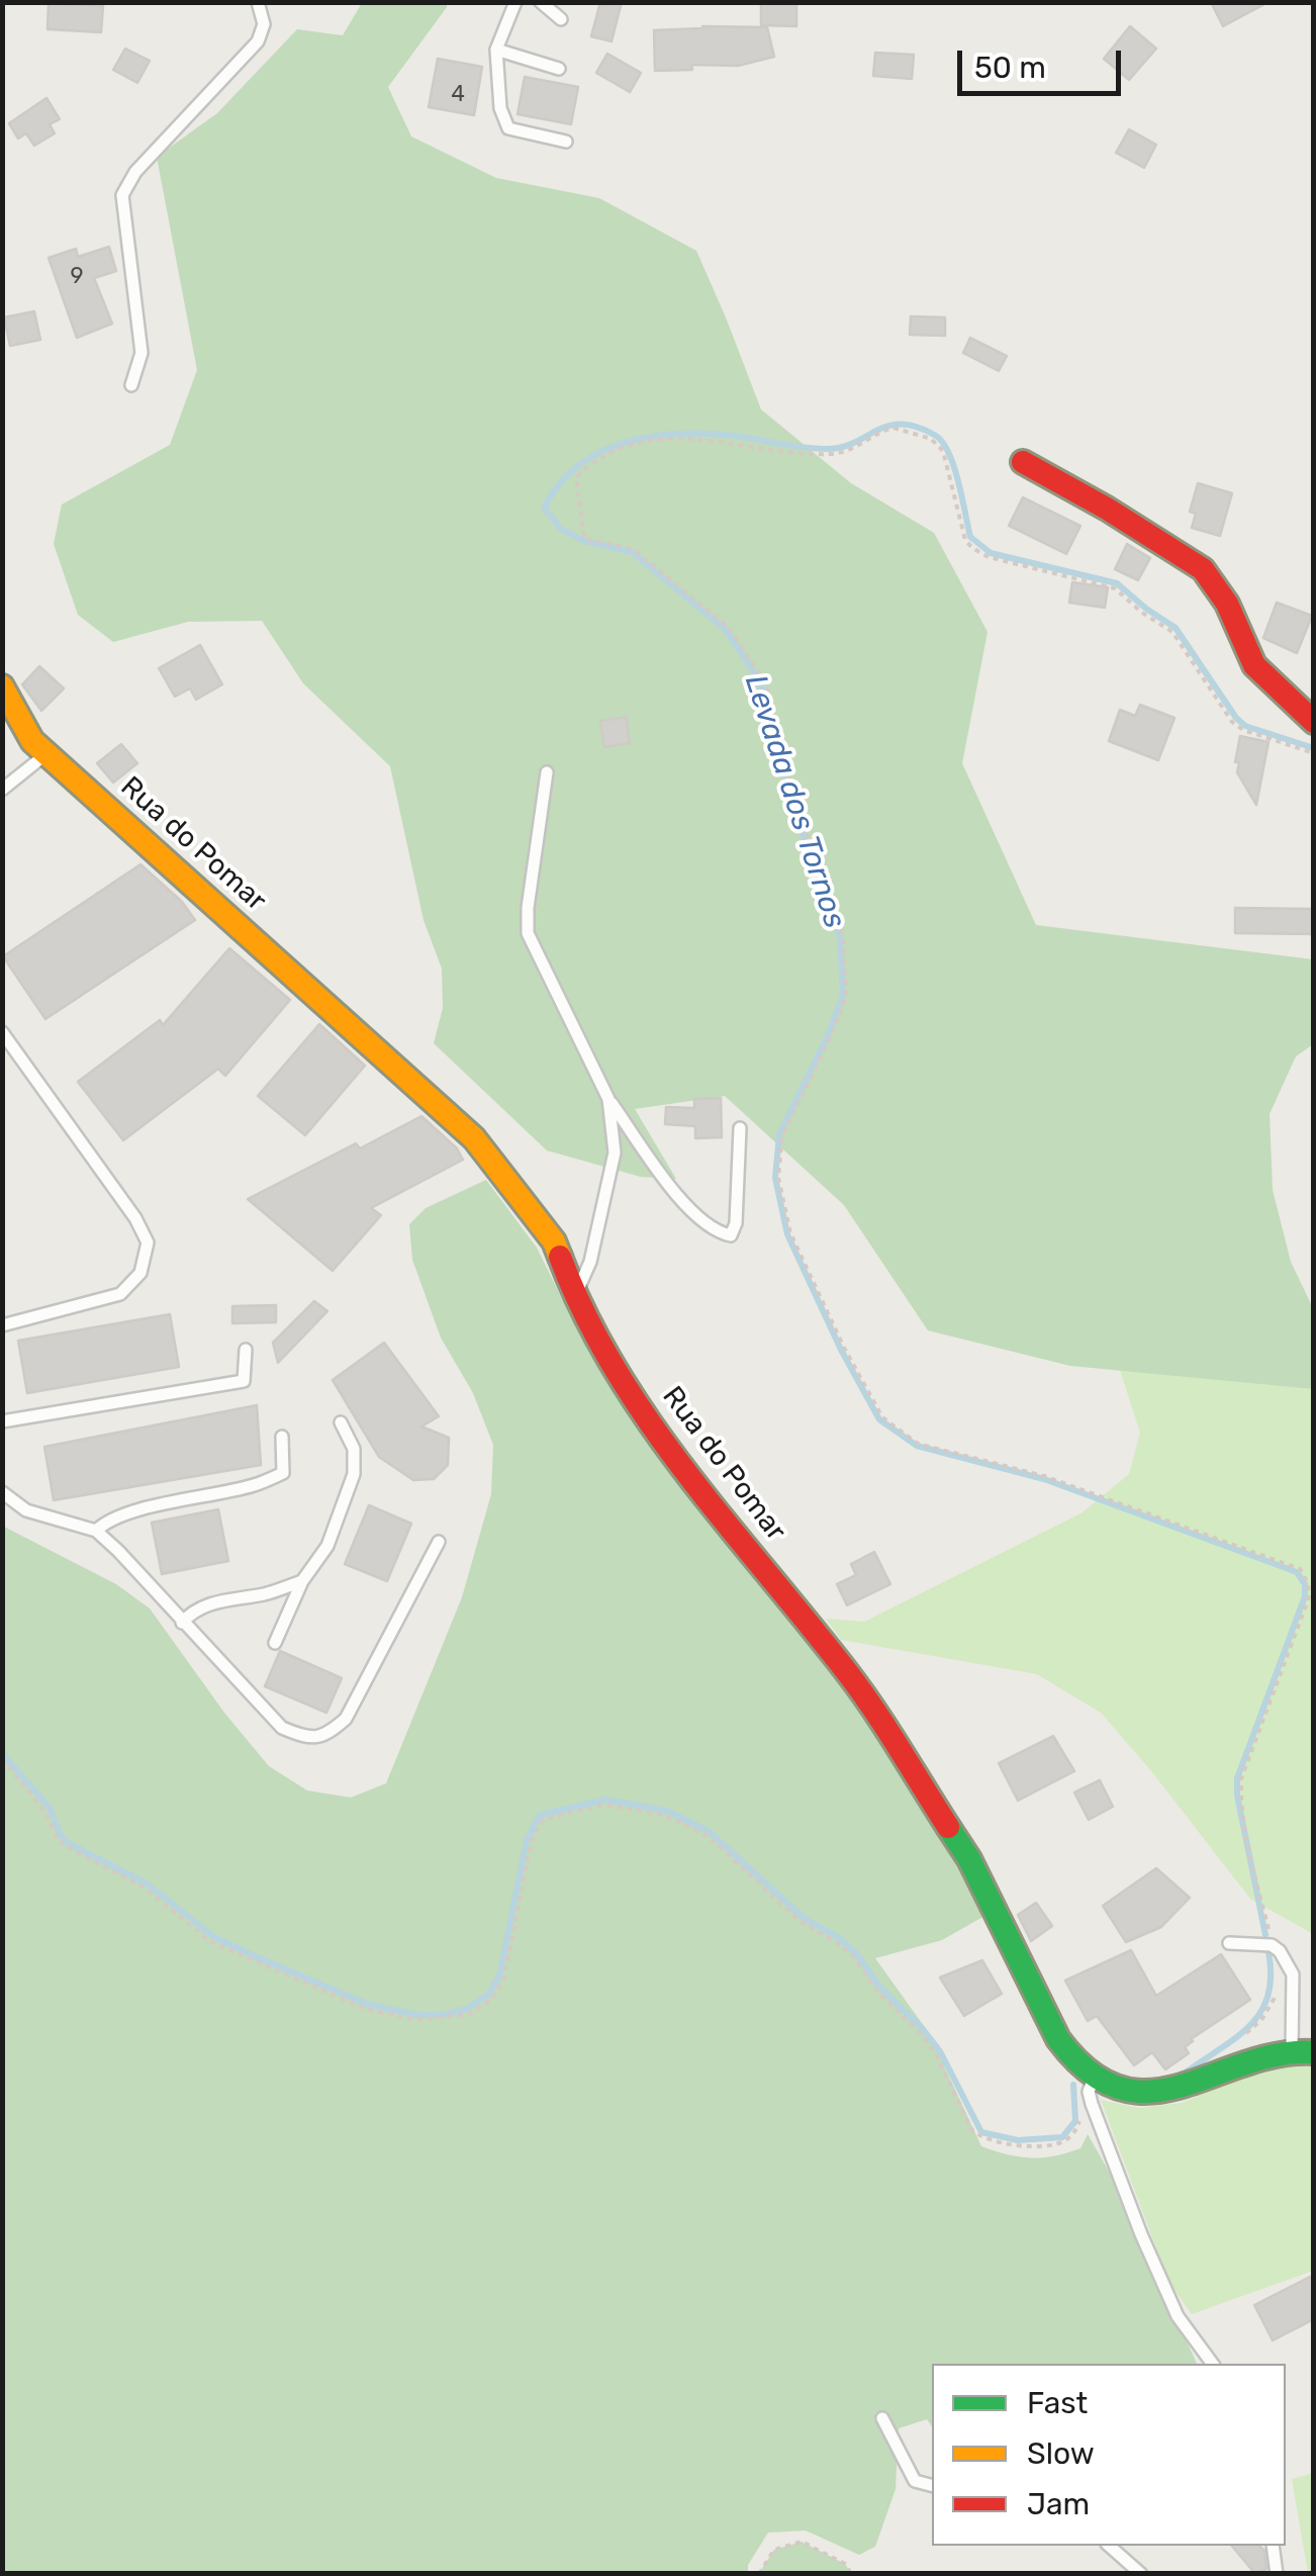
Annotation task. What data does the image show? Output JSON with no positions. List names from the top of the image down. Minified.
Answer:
{"streets":{"street":["Rua do Pomar"]},"water":["Levada dos Tornos"],"house_numbers":["4","9"],"legend":["Fast","Slow","Jam"],"scale_bar":"50 m"}
